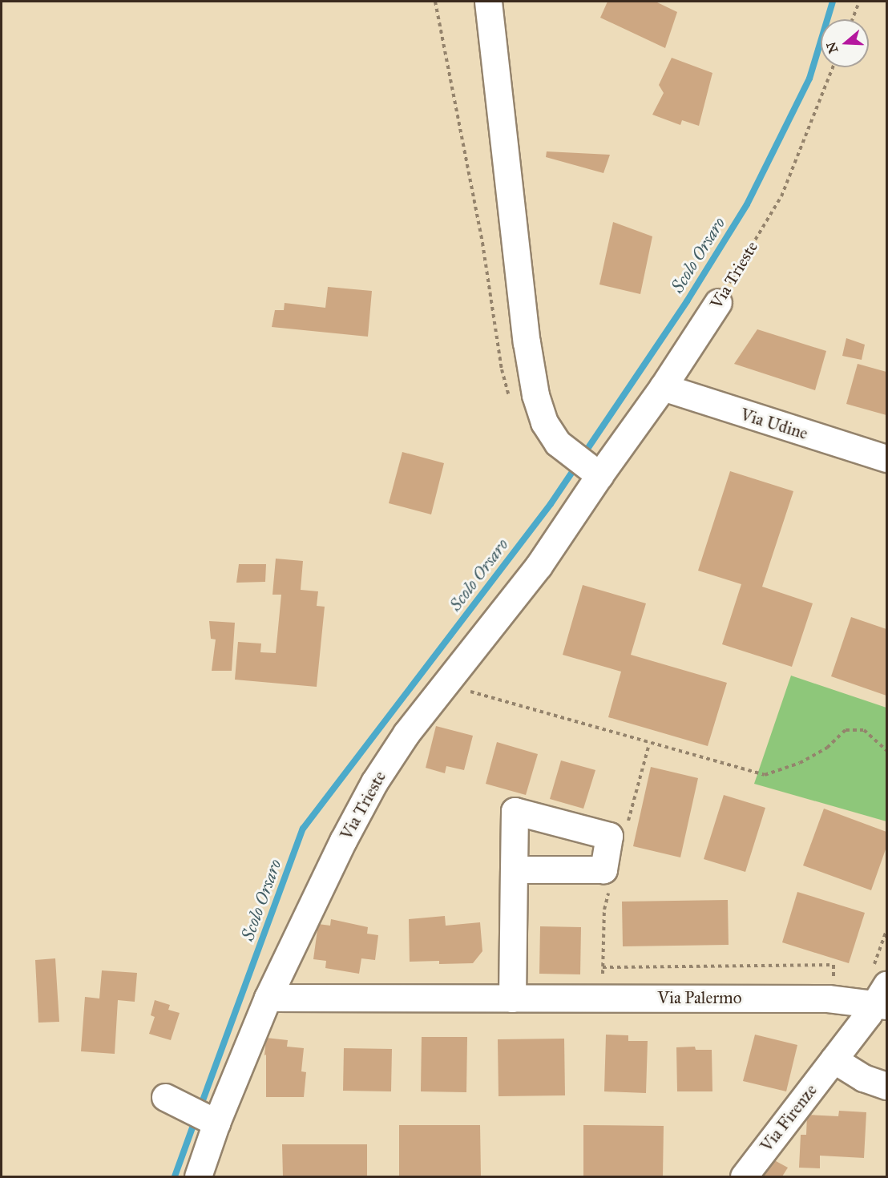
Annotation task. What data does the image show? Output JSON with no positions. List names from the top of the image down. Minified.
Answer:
{"streets":{"street":["Via Trieste","Via Udine","Via Palermo","Via Firenze"]},"crossings":[["Via Trieste","Via Udine"],["Via Trieste","Via Palermo"],["Via Palermo","Via Firenze"]],"water":["Scolo Orsaro"],"north":"left"}
